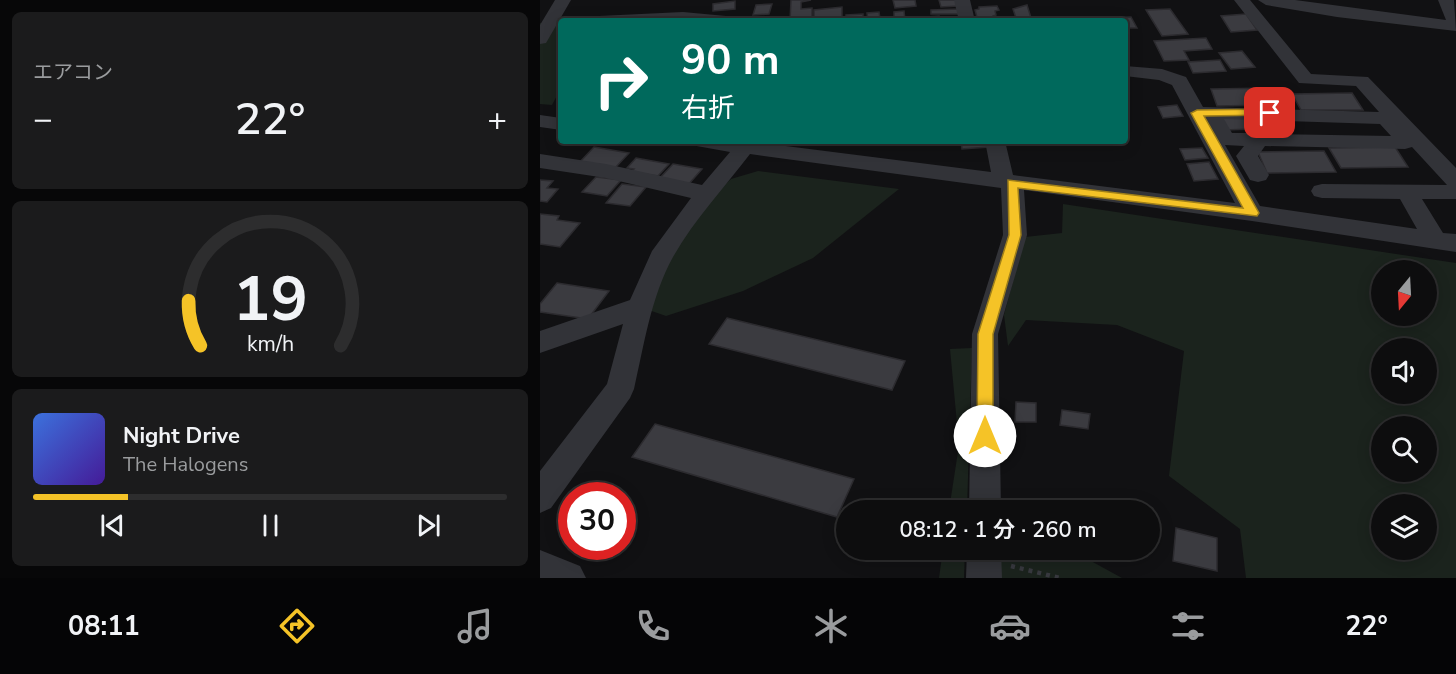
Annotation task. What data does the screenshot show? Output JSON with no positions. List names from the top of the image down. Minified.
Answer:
{"north":"bottom","page":{"tile":"エアコン","turn":["90 m","右折"],"heat":["−","22°","+"],"song":["Night Drive","The Halogens"],"limit":"30","trip":"08:12 · 1 分 · 260 m","tabs":["08:11","22°"],"gauge":["19","km/h"]}}
